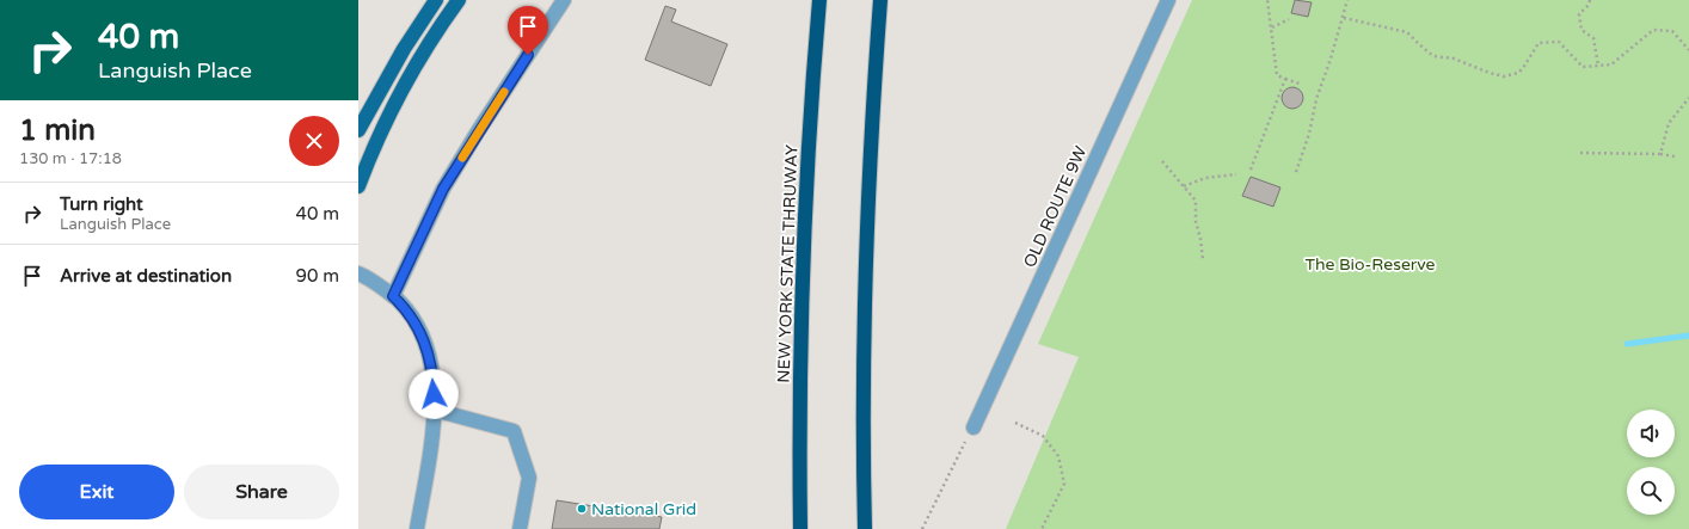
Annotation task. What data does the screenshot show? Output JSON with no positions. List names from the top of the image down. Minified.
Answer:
{"streets":{"highway":["NEW YORK STATE THRUWAY"],"street":["OLD ROUTE 9W"]},"parks":["The Bio-Reserve"],"places":["National Grid"],"page":{"turn":["40 m","Languish Place"],"heading":["1 min","130 m · 17:18"],"list":[{"name":"Turn right","note":"Languish Place","value":"40 m"},{"name":"Arrive at destination","value":"90 m"}],"buttons":["Exit","Share"]}}
